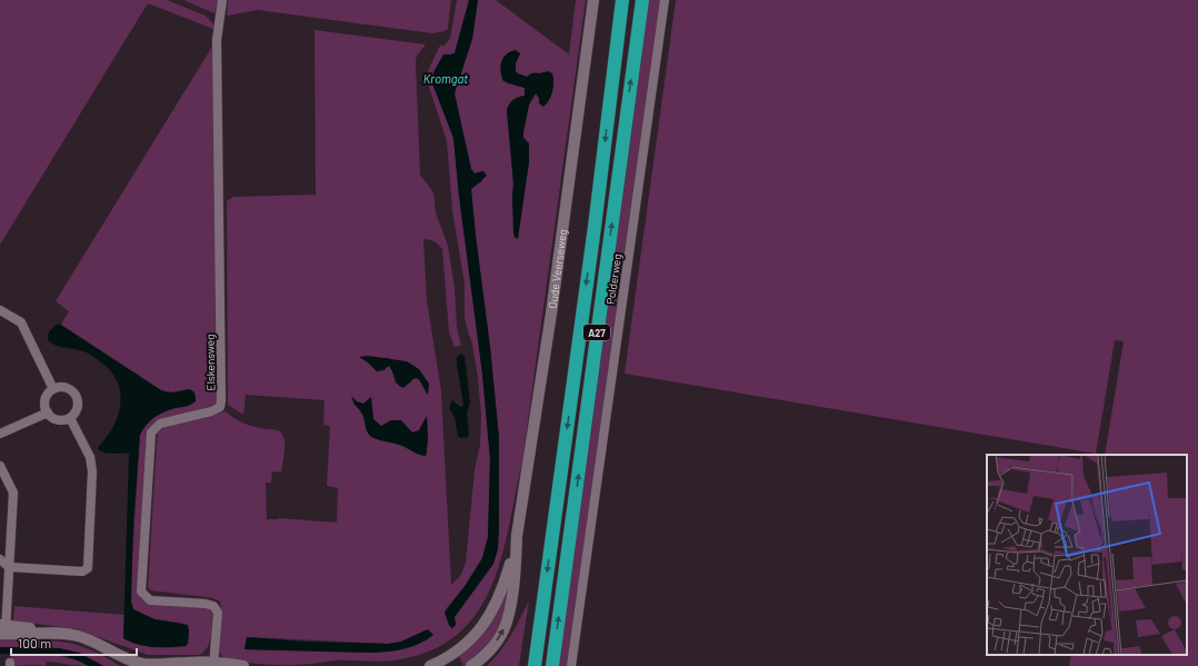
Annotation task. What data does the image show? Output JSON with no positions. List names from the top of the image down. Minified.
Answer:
{"streets":{"highway":["A27"],"street":["Oude Veerseweg","Polderweg","Elskensweg"]},"water":["Kromgat"],"scale_bar":"100 m"}
